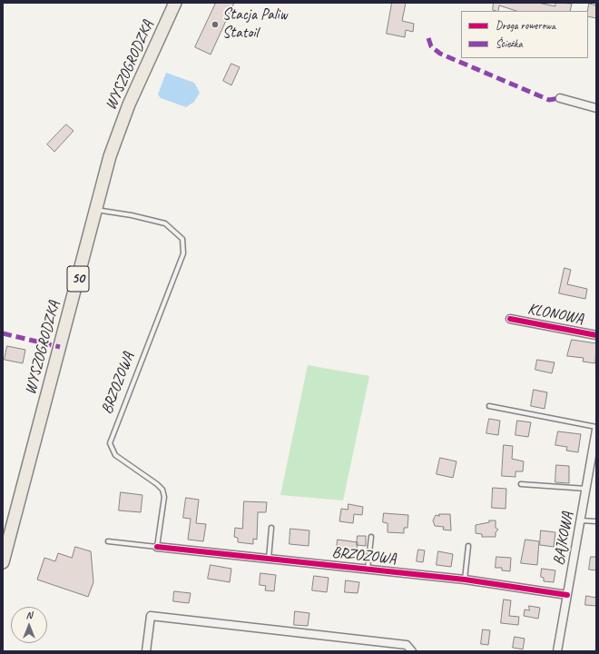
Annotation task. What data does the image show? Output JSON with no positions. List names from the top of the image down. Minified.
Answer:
{"streets":{"main road":["WYSZOGRODZKA","50"],"street":["KLONOWA","BRZOZOWA","BAJKOWA"]},"crossings":[["WYSZOGRODZKA","BRZOZOWA"],["BRZOZOWA","BAJKOWA"]],"places":["Stacja Paliw Statoil"],"legend":["Droga rowerowa","Ścieżka"],"north":"top"}
